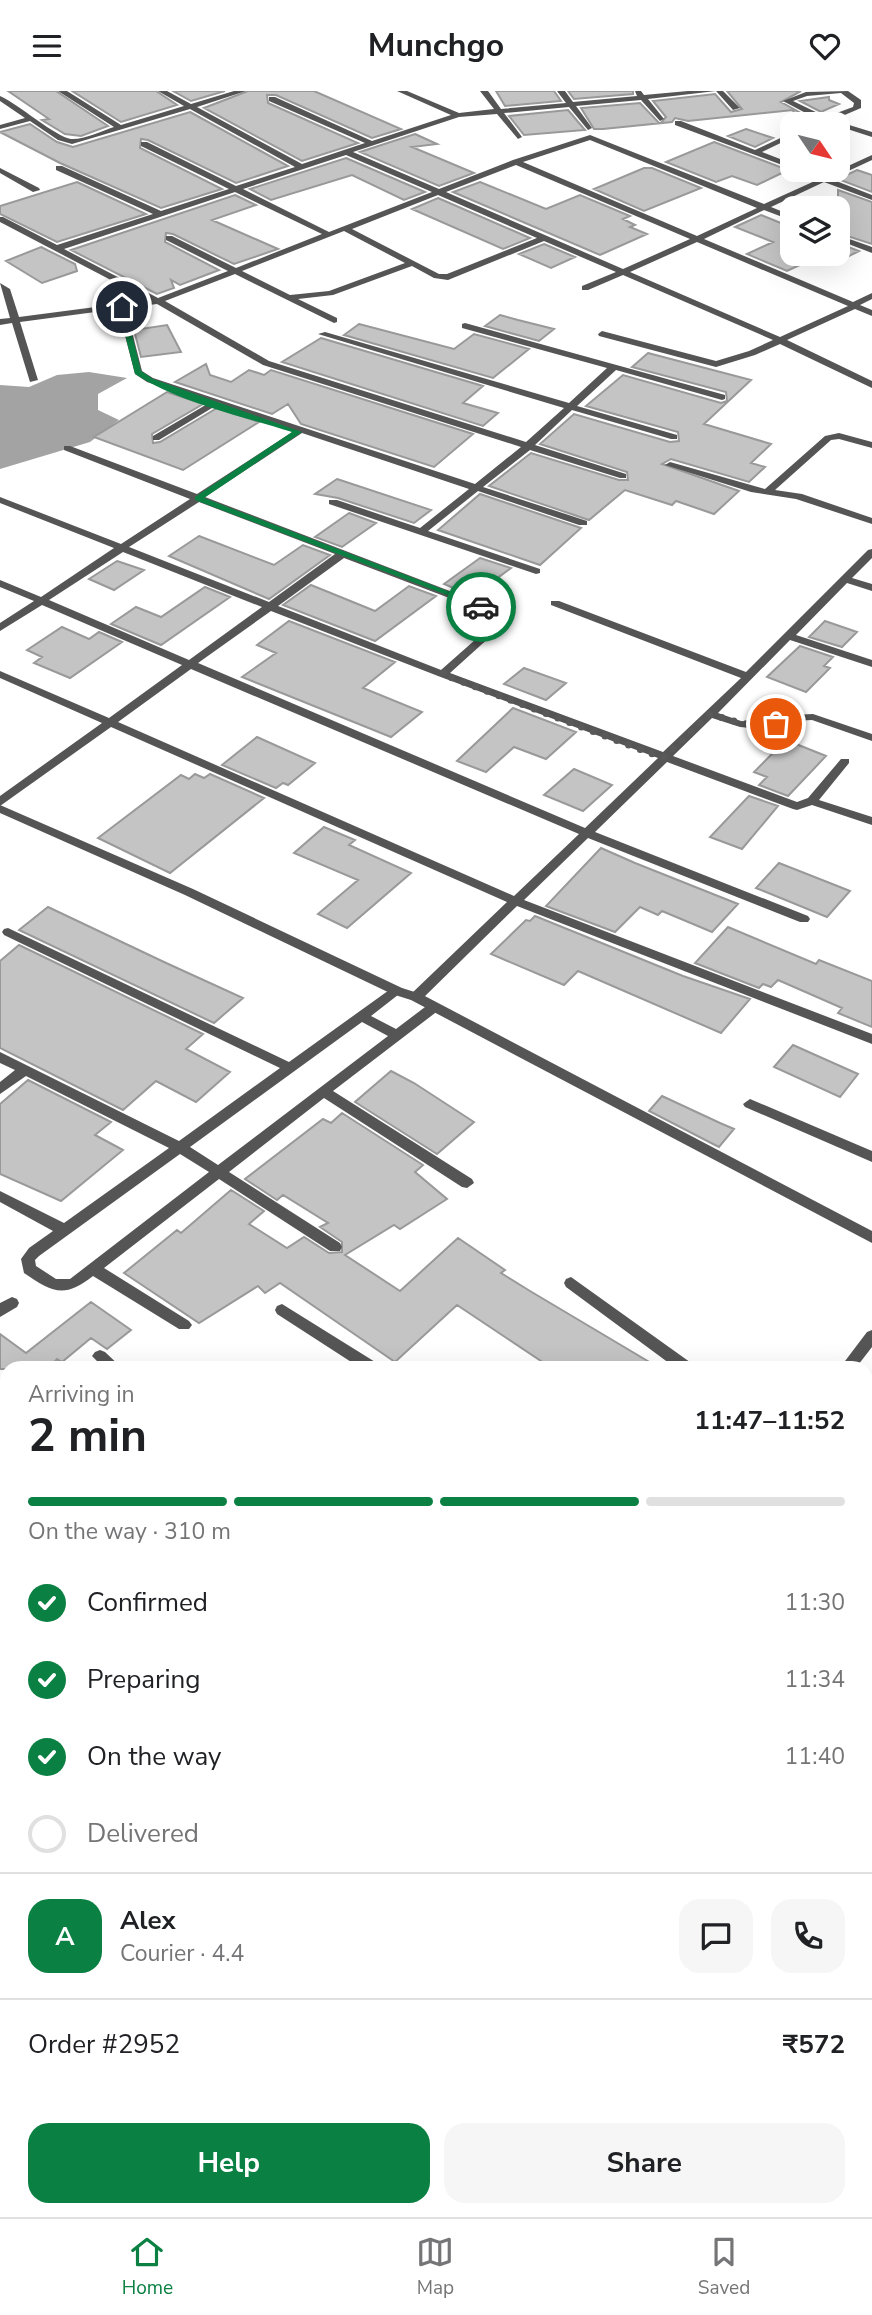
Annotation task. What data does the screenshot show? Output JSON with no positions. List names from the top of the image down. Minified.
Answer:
{"north":"bottom right","page":{"header":"Munchgo","heading":["2 min","Arriving in","11:47–11:52"],"panel":["Alex","Courier · 4.4","Order #2952","₹572"],"bar":"On the way · 310 m","list":[["Confirmed","11:30"],["Preparing","11:34"],["On the way","11:40"],"Delivered"],"round":"A","buttons":["Help","Share"],"tabs":["Home","Map","Saved"]}}
